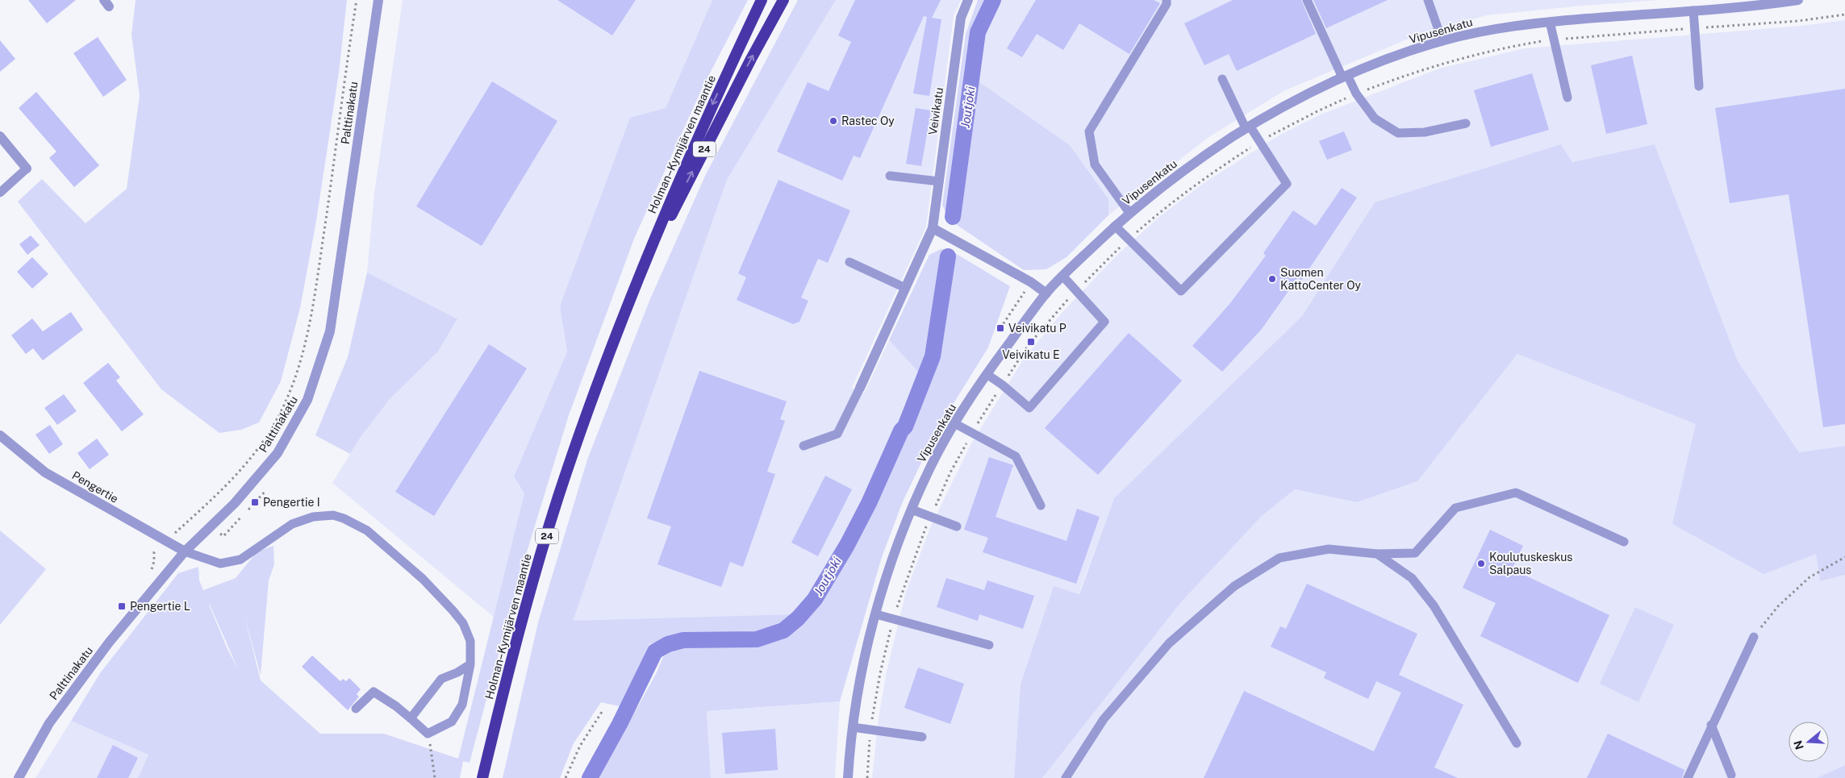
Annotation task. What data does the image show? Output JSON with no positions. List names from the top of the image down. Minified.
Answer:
{"streets":{"highway":["Holman–Kymijärven maantie","24"],"street":["Vipusenkatu","Veivikatu","Palttinakatu","Pengertie"]},"crossings":[["Palttinakatu","Pengertie"]],"water":["Joutjoki"],"places":{"other":["Rastec Oy","Suomen KattoCenter Oy","Koulutuskeskus Salpaus"],"transit":["Veivikatu P","Veivikatu E","Pengertie I","Pengertie L"]},"north":"left"}
